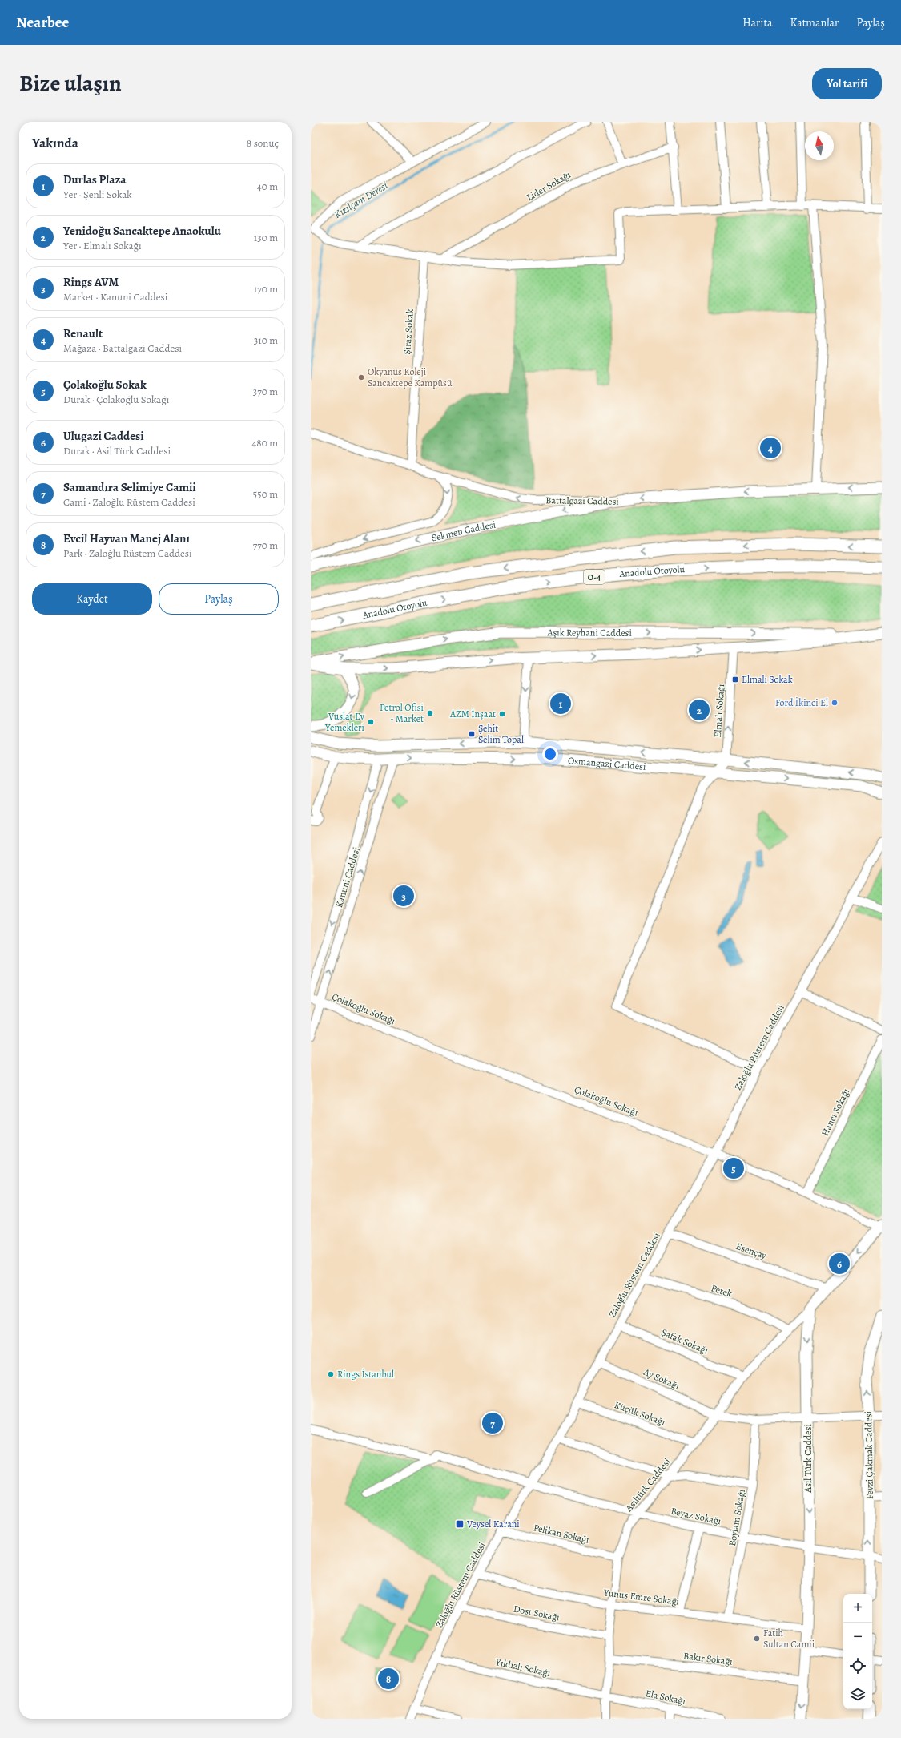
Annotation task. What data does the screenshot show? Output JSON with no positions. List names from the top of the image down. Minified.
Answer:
{"streets":{"highway":["Anadolu Otoyolu","O-4"],"main road":["Battalgazi Caddesi","Sekmen Caddesi","Aşık Reyhani Caddesi","Osmangazi Caddesi","Fevzi Çakmak Caddesi","Asil Türk Caddesi"],"street":["Lider Sokağı","Şiraz Sokak","Elmalı Sokağı","Kanuni Caddesi","Çolakoğlu Sokağı","Zaloğlu Rüstem Caddesi","Hancı Sokağı","Esençay","Petek","Şafak Sokağı","Ay Sokağı","Küçük Sokağı","Asıltürk Caddesi","Beyaz Sokağı","Boylam Sokağı","Pelikan Sokağı","Yunus Emre Sokağı","Dost Sokağı","Bakır Sokağı","Yıldızlı Sokağı","Ela Sokağı"]},"crossings":[["Şiraz Sokak","Battalgazi Caddesi"],["Battalgazi Caddesi","Sekmen Caddesi"],["Aşık Reyhani Caddesi","Elmalı Sokağı"],["Elmalı Sokağı","Osmangazi Caddesi"],["Osmangazi Caddesi","Kanuni Caddesi"],["Kanuni Caddesi","Çolakoğlu Sokağı"],["Çolakoğlu Sokağı","Zaloğlu Rüstem Caddesi"],["Çolakoğlu Sokağı","Hancı Sokağı"],["Zaloğlu Rüstem Caddesi","Esençay"],["Zaloğlu Rüstem Caddesi","Petek"],["Zaloğlu Rüstem Caddesi","Şafak Sokağı"],["Zaloğlu Rüstem Caddesi","Ay Sokağı"],["Zaloğlu Rüstem Caddesi","Küçük Sokağı"],["Zaloğlu Rüstem Caddesi","Beyaz Sokağı"],["Zaloğlu Rüstem Caddesi","Pelikan Sokağı"],["Zaloğlu Rüstem Caddesi","Yunus Emre Sokağı"],["Zaloğlu Rüstem Caddesi","Dost Sokağı"],["Zaloğlu Rüstem Caddesi","Yıldızlı Sokağı"],["Petek","Asıltürk Caddesi"],["Şafak Sokağı","Asıltürk Caddesi"],["Ay Sokağı","Fevzi Çakmak Caddesi"],["Ay Sokağı","Asil Türk Caddesi"],["Ay Sokağı","Asıltürk Caddesi"],["Ay Sokağı","Boylam Sokağı"],["Küçük Sokağı","Asıltürk Caddesi"],["Fevzi Çakmak Caddesi","Beyaz Sokağı"],["Asil Türk Caddesi","Asıltürk Caddesi"],["Asil Türk Caddesi","Beyaz Sokağı"],["Asil Türk Caddesi","Yunus Emre Sokağı"],["Asil Türk Caddesi","Bakır Sokağı"],["Asıltürk Caddesi","Beyaz Sokağı"],["Asıltürk Caddesi","Pelikan Sokağı"],["Asıltürk Caddesi","Yunus Emre Sokağı"],["Asıltürk Caddesi","Dost Sokağı"],["Asıltürk Caddesi","Bakır Sokağı"],["Asıltürk Caddesi","Yıldızlı Sokağı"],["Asıltürk Caddesi","Ela Sokağı"],["Beyaz Sokağı","Boylam Sokağı"],["Boylam Sokağı","Yunus Emre Sokağı"],["Yıldızlı Sokağı","Ela Sokağı"]],"one_way":["Battalgazi Caddesi","Sekmen Caddesi","Aşık Reyhani Caddesi","Elmalı Sokağı","Fevzi Çakmak Caddesi","Asil Türk Caddesi"],"water":["Kızılçam Deresi"],"places":{"other":["Okyanus Koleji Sancaktepe Kampüsü","Ford İkinci El","Petrol Ofisi - Market","AZM İnşaat","Vuslat Ev Yemekleri","Rings İstanbul","Fatih Sultan Camii"],"transit":["Elmalı Sokak","Şehit Selim Topal","Veysel Karani"]},"north":"top","page":{"header":"Nearbee","nav":["Harita","Katmanlar","Paylaş"],"title":"Bize ulaşın","buttons":["Yol tarifi",["Kaydet","Paylaş"]],"heading":["Yakında","8 sonuç"],"list":[{"mark":"1","name":"Durlas Plaza","note":"Yer · Şenli Sokak","value":"40 m"},{"mark":"2","name":"Yenidoğu Sancaktepe Anaokulu","note":"Yer · Elmalı Sokağı","value":"130 m"},{"mark":"3","name":"Rings AVM","note":"Market · Kanuni Caddesi","value":"170 m"},{"mark":"4","name":"Renault","note":"Mağaza · Battalgazi Caddesi","value":"310 m"},{"mark":"5","name":"Çolakoğlu Sokak","note":"Durak · Çolakoğlu Sokağı","value":"370 m"},{"mark":"6","name":"Ulugazi Caddesi","note":"Durak · Asil Türk Caddesi","value":"480 m"},{"mark":"7","name":"Samandıra Selimiye Camii","note":"Cami · Zaloğlu Rüstem Caddesi","value":"550 m"},{"mark":"8","name":"Evcil Hayvan Manej Alanı","note":"Park · Zaloğlu Rüstem Caddesi","value":"770 m"}],"pins":["4","1","2","3","5","6","7","8"],"map_buttons":["+","−"]}}
